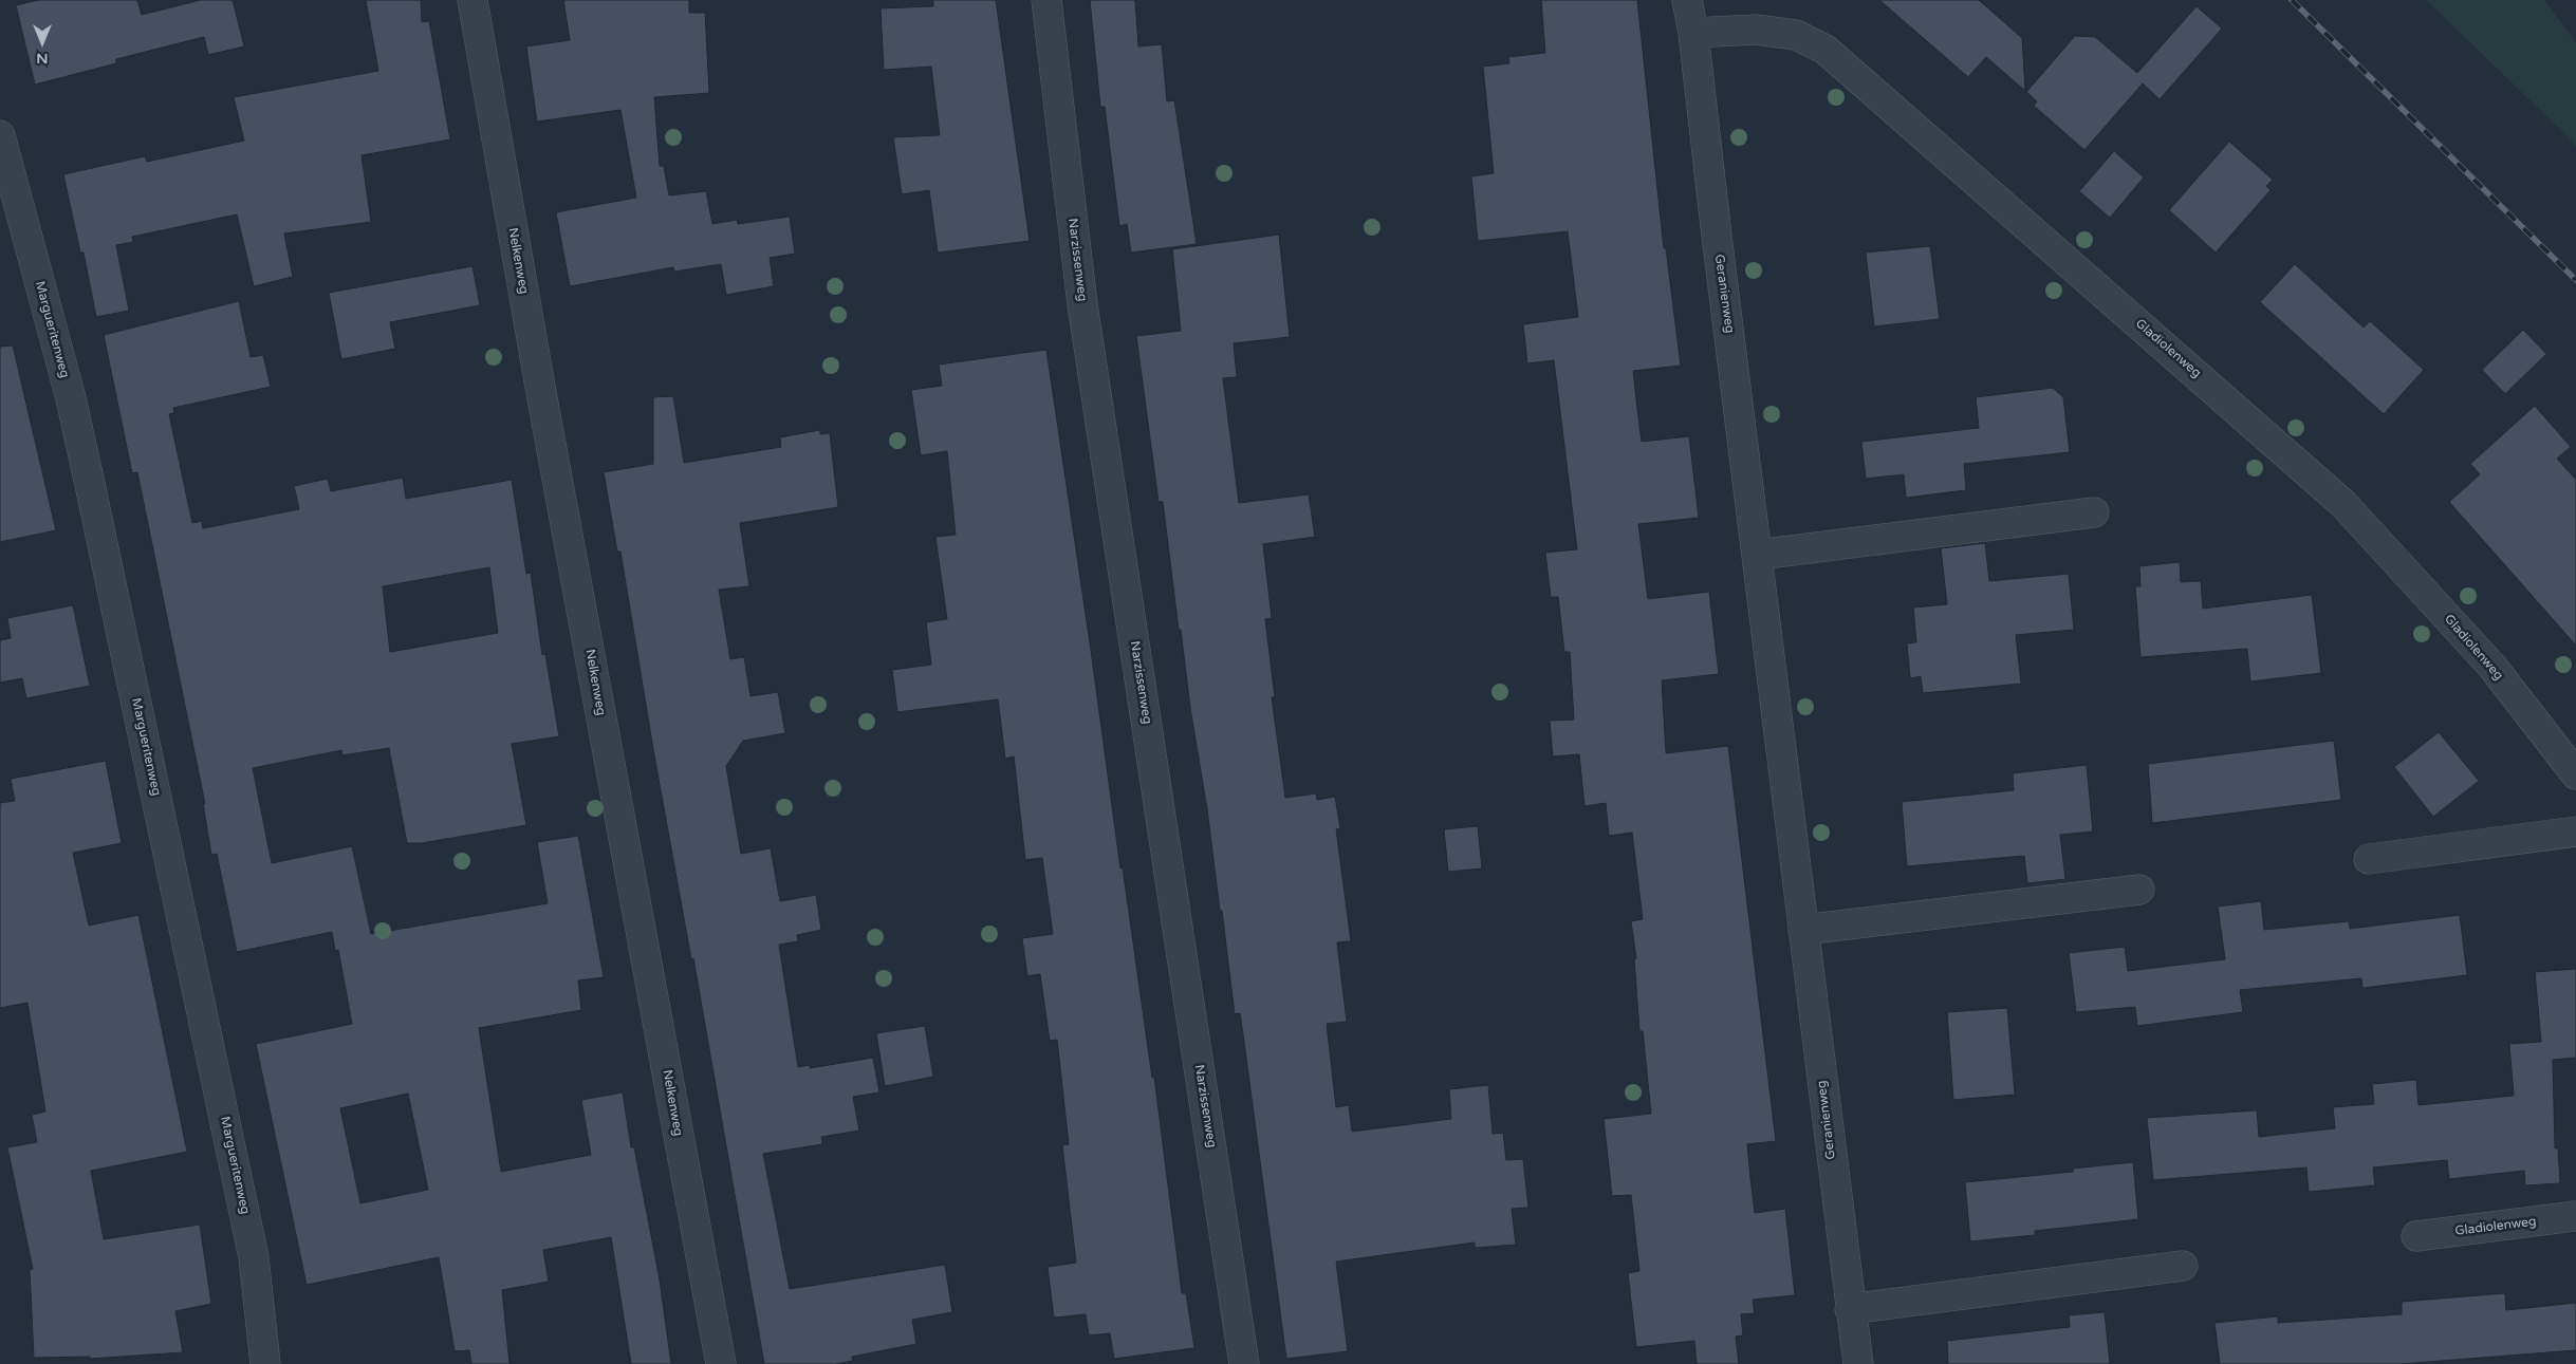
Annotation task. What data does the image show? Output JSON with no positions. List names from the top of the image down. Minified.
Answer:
{"streets":{"street":["Narzissenweg","Nelkenweg","Geranienweg","Margueritenweg","Gladiolenweg"]},"crossings":[["Geranienweg","Gladiolenweg"]],"north":"bottom"}
